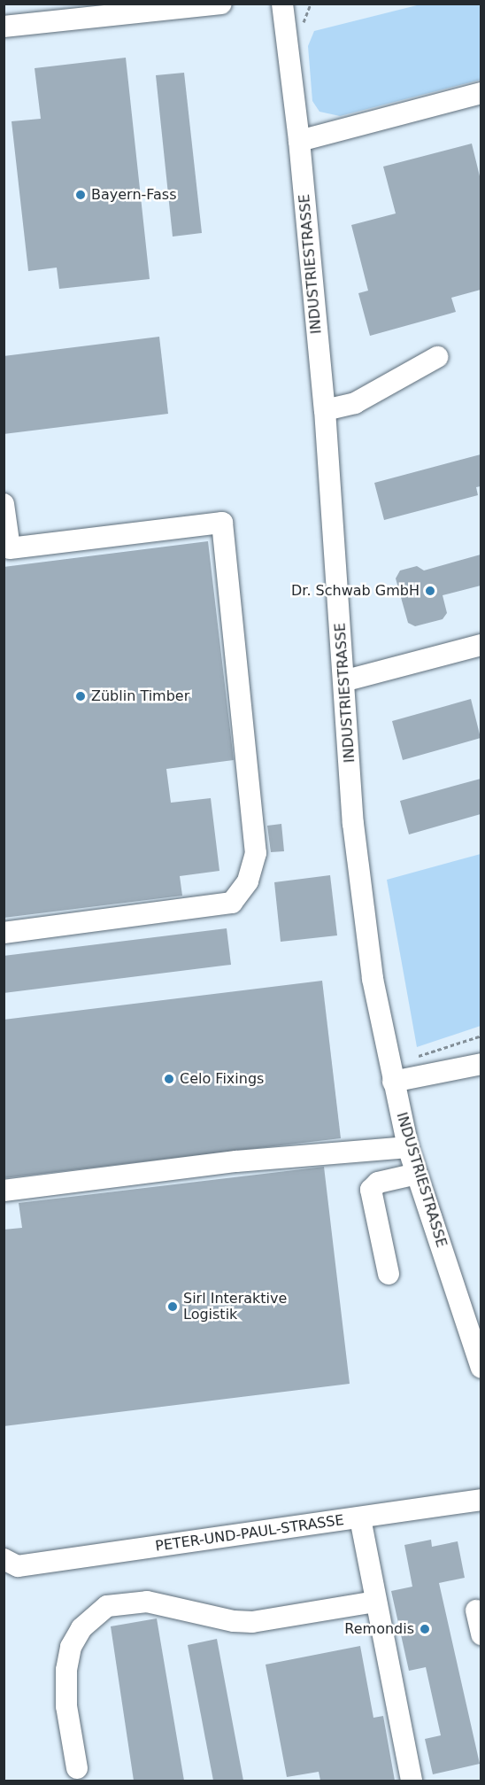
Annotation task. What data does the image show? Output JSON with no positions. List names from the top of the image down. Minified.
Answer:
{"streets":{"street":["INDUSTRIESTRASSE","PETER-UND-PAUL-STRASSE"]},"places":["Bayern-Fass","Dr. Schwab GmbH","Züblin Timber","Celo Fixings","Sirl Interaktive Logistik","Remondis"]}
